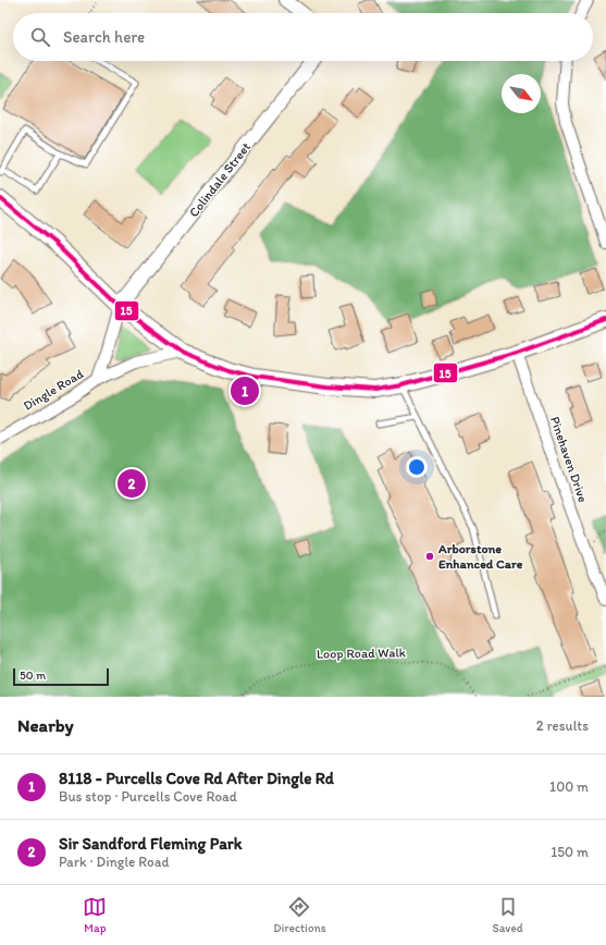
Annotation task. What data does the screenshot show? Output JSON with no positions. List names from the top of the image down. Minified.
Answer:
{"streets":{"street":["Colindale Street","Dingle Road","Pinehaven Drive"],"path":["Loop Road Walk"]},"crossings":[["Colindale Street","Dingle Road"]],"places":["Arborstone Enhanced Care"],"lines":["transit line 15"],"scale_bar":"50 m","north":"bottom right","page":{"search":"Search here","pins":["1","2"],"scale":"50 m","heading":["Nearby","2 results"],"list":[{"mark":"1","name":"8118 - Purcells Cove Rd After Dingle Rd","note":"Bus stop · Purcells Cove Road","value":"100 m"},{"mark":"2","name":"Sir Sandford Fleming Park","note":"Park · Dingle Road","value":"150 m"}],"nav":["Map","Directions","Saved"]}}
